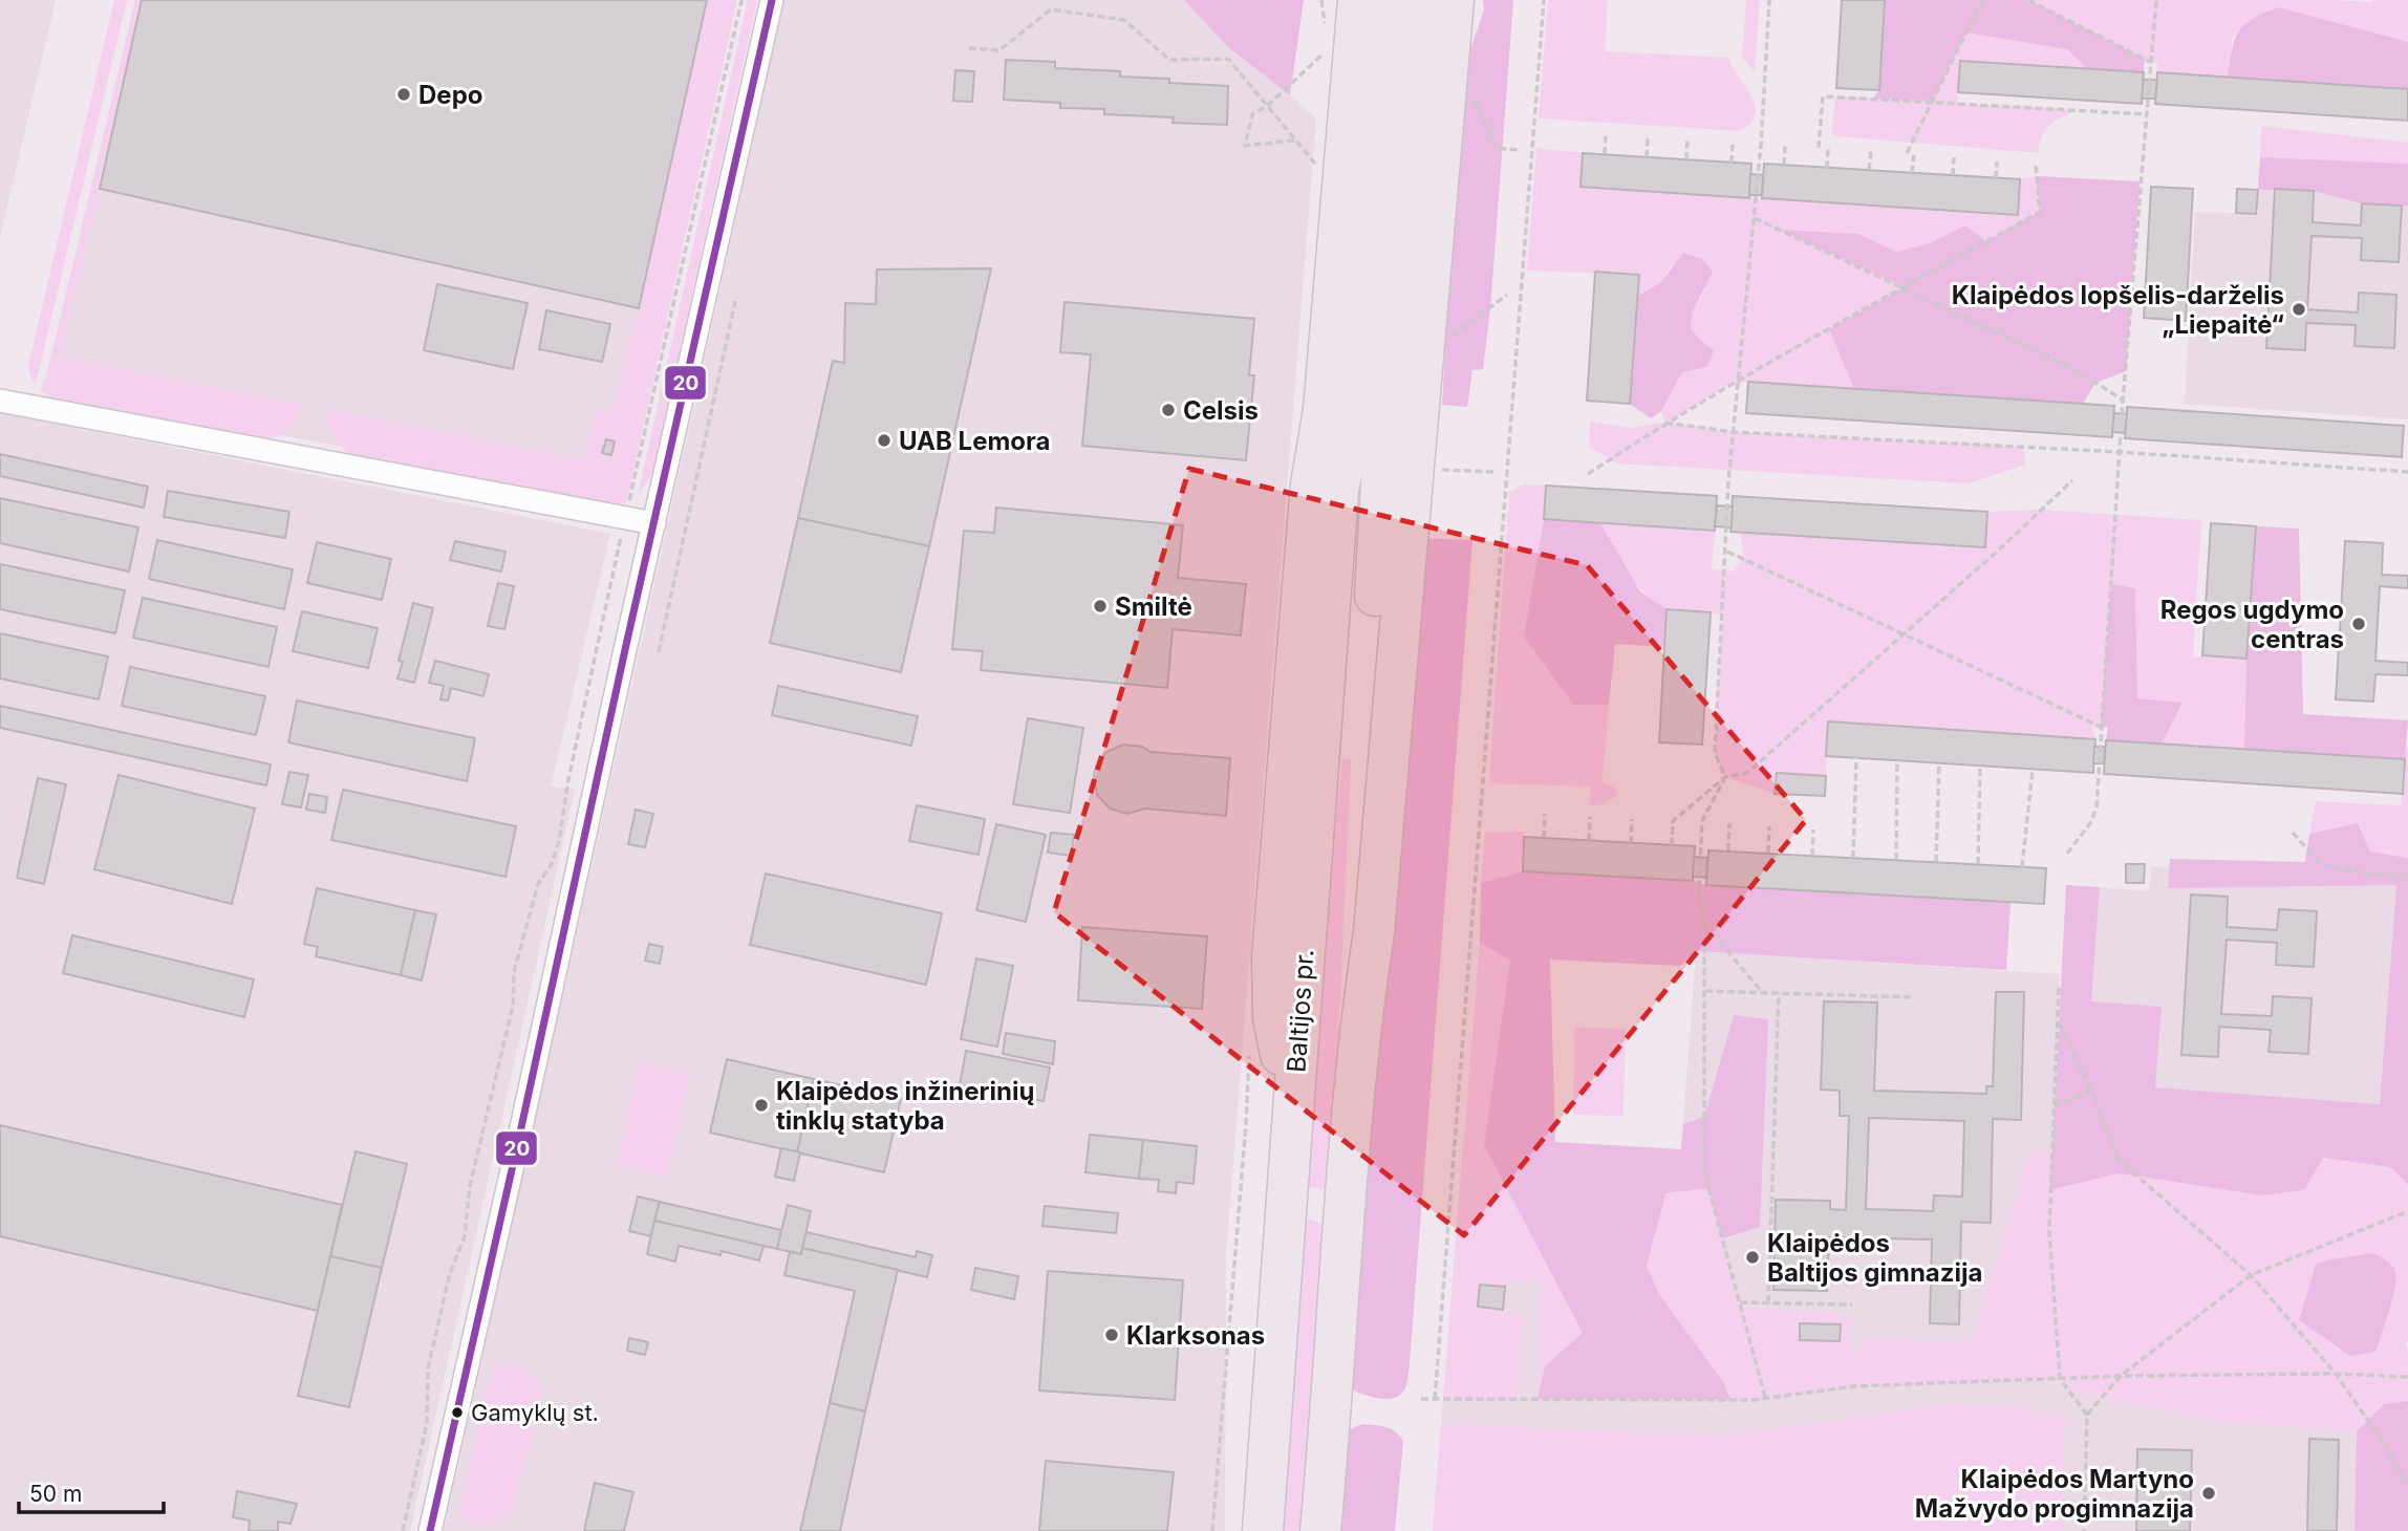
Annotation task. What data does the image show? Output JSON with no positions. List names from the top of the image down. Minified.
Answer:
{"streets":{"highway":["Baltijos pr."]},"places":["Depo","Klaipėdos lopšelis-darželis „Liepaitė“","Celsis","UAB Lemora","Smiltė","Regos ugdymo centras","Klaipėdos inžinerinių tinklų statyba","Klaipėdos Baltijos gimnazija","Klarksonas","Gamyklų st.","Klaipėdos Martyno Mažvydo progimnazija"],"lines":["transit line 20"],"scale_bar":"50 m"}
